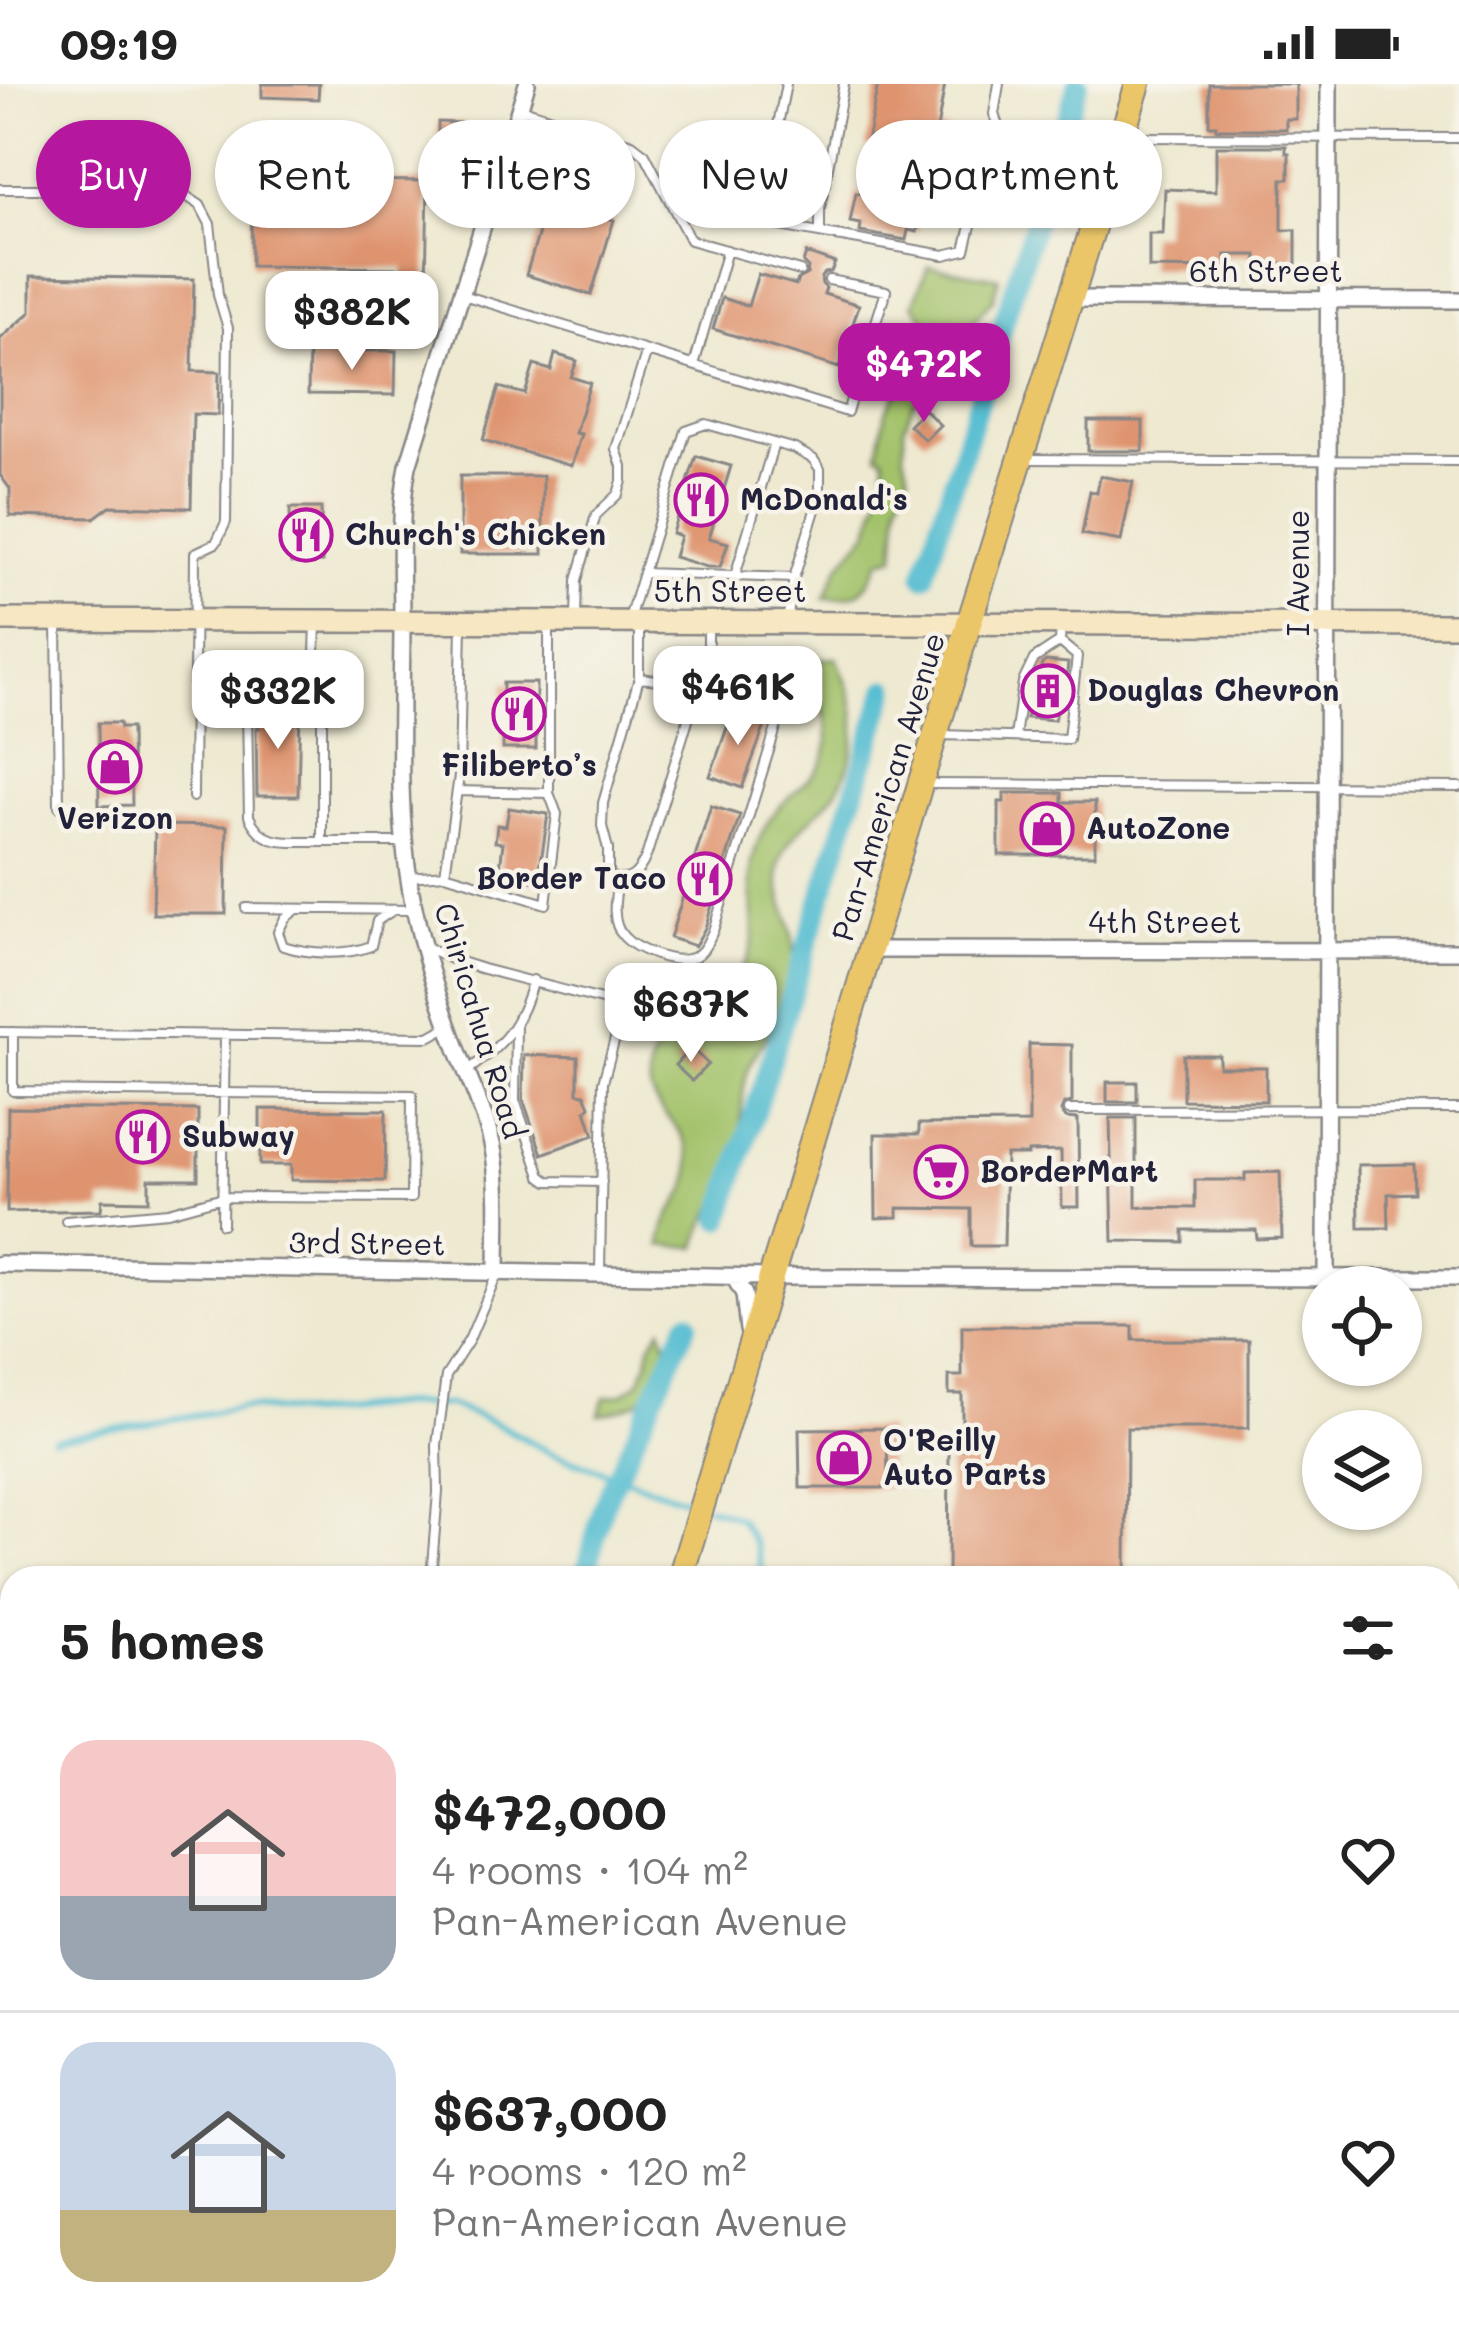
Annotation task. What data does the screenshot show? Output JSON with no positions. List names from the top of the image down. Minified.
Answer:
{"streets":{"main road":["Pan-American Avenue"],"street":["6th Street","I Avenue","5th Street","4th Street","Chiricahua Road","3rd Street"]},"crossings":[["6th Street","I Avenue"],["6th Street","Pan-American Avenue"],["I Avenue","5th Street"],["I Avenue","4th Street"],["5th Street","Pan-American Avenue"],["5th Street","Chiricahua Road"],["Pan-American Avenue","4th Street"],["Pan-American Avenue","3rd Street"],["Chiricahua Road","3rd Street"]],"places":{"restaurant":["McDonald's","Church's Chicken","Filiberto’s","Border Taco","Subway"],"building":["Douglas Chevron"],"shop":["Verizon","AutoZone","O'Reilly Auto Parts"],"supermarket":["BorderMart"]},"page":{"status":"09:19","chip":["Buy","Rent","Filters","New","Apartment"],"price":["$382K","$472K","$461K","$332K","$637K"],"heading":"5 homes","list":[{"name":"$472,000","note":"4 rooms · 104 m² · Pan-American Avenue"},{"name":"$637,000","note":"4 rooms · 120 m² · Pan-American Avenue"}]}}
